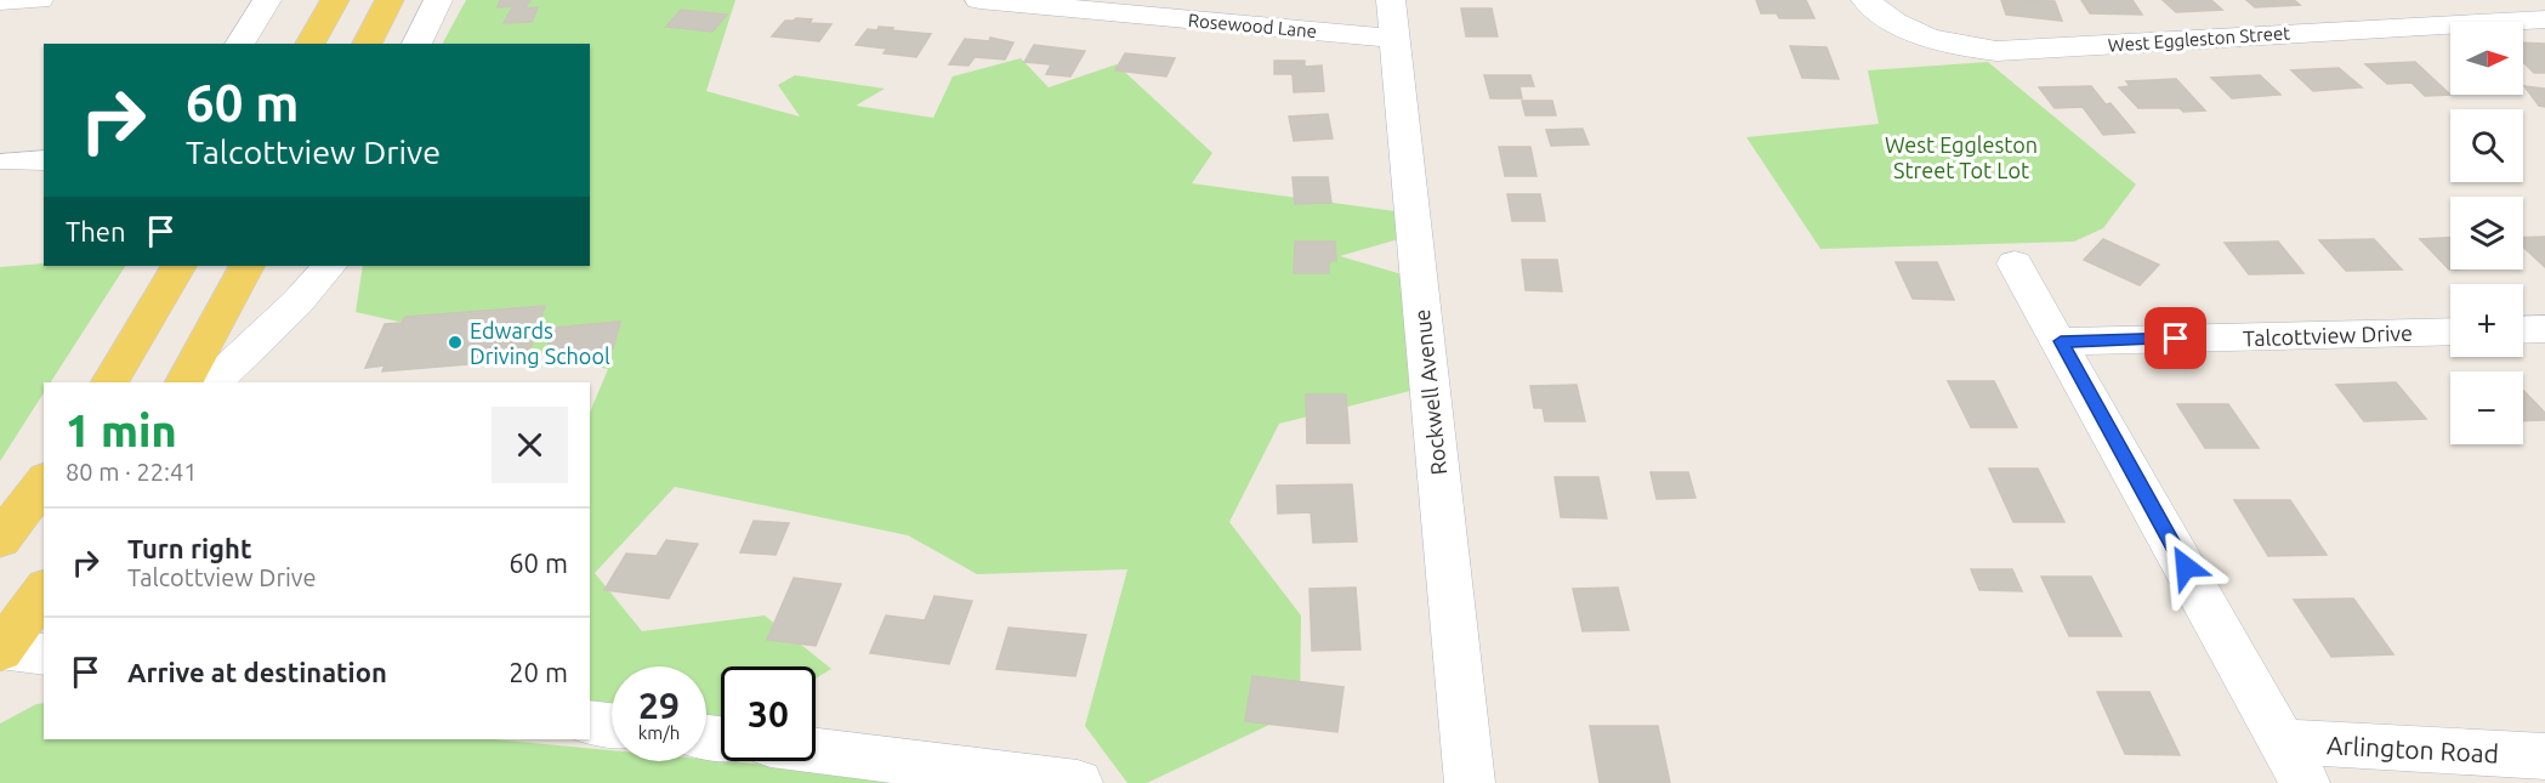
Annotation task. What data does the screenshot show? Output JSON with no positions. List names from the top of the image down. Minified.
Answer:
{"streets":{"street":["Rosewood Lane","West Eggleston Street","Talcottview Drive","Rockwell Avenue","Arlington Road"]},"crossings":[["Rosewood Lane","Rockwell Avenue"]],"parks":["West Eggleston Street Tot Lot"],"places":["Edwards Driving School"],"north":"right","page":{"map_buttons":["+","−"],"turn":["60 m","Talcottview Drive"],"then":"Then","heading":["1 min","80 m · 22:41"],"list":[{"name":"Turn right","note":"Talcottview Drive","value":"60 m"},{"name":"Arrive at destination","value":"20 m"}],"speed":"29 km/h","limit":"30"}}
